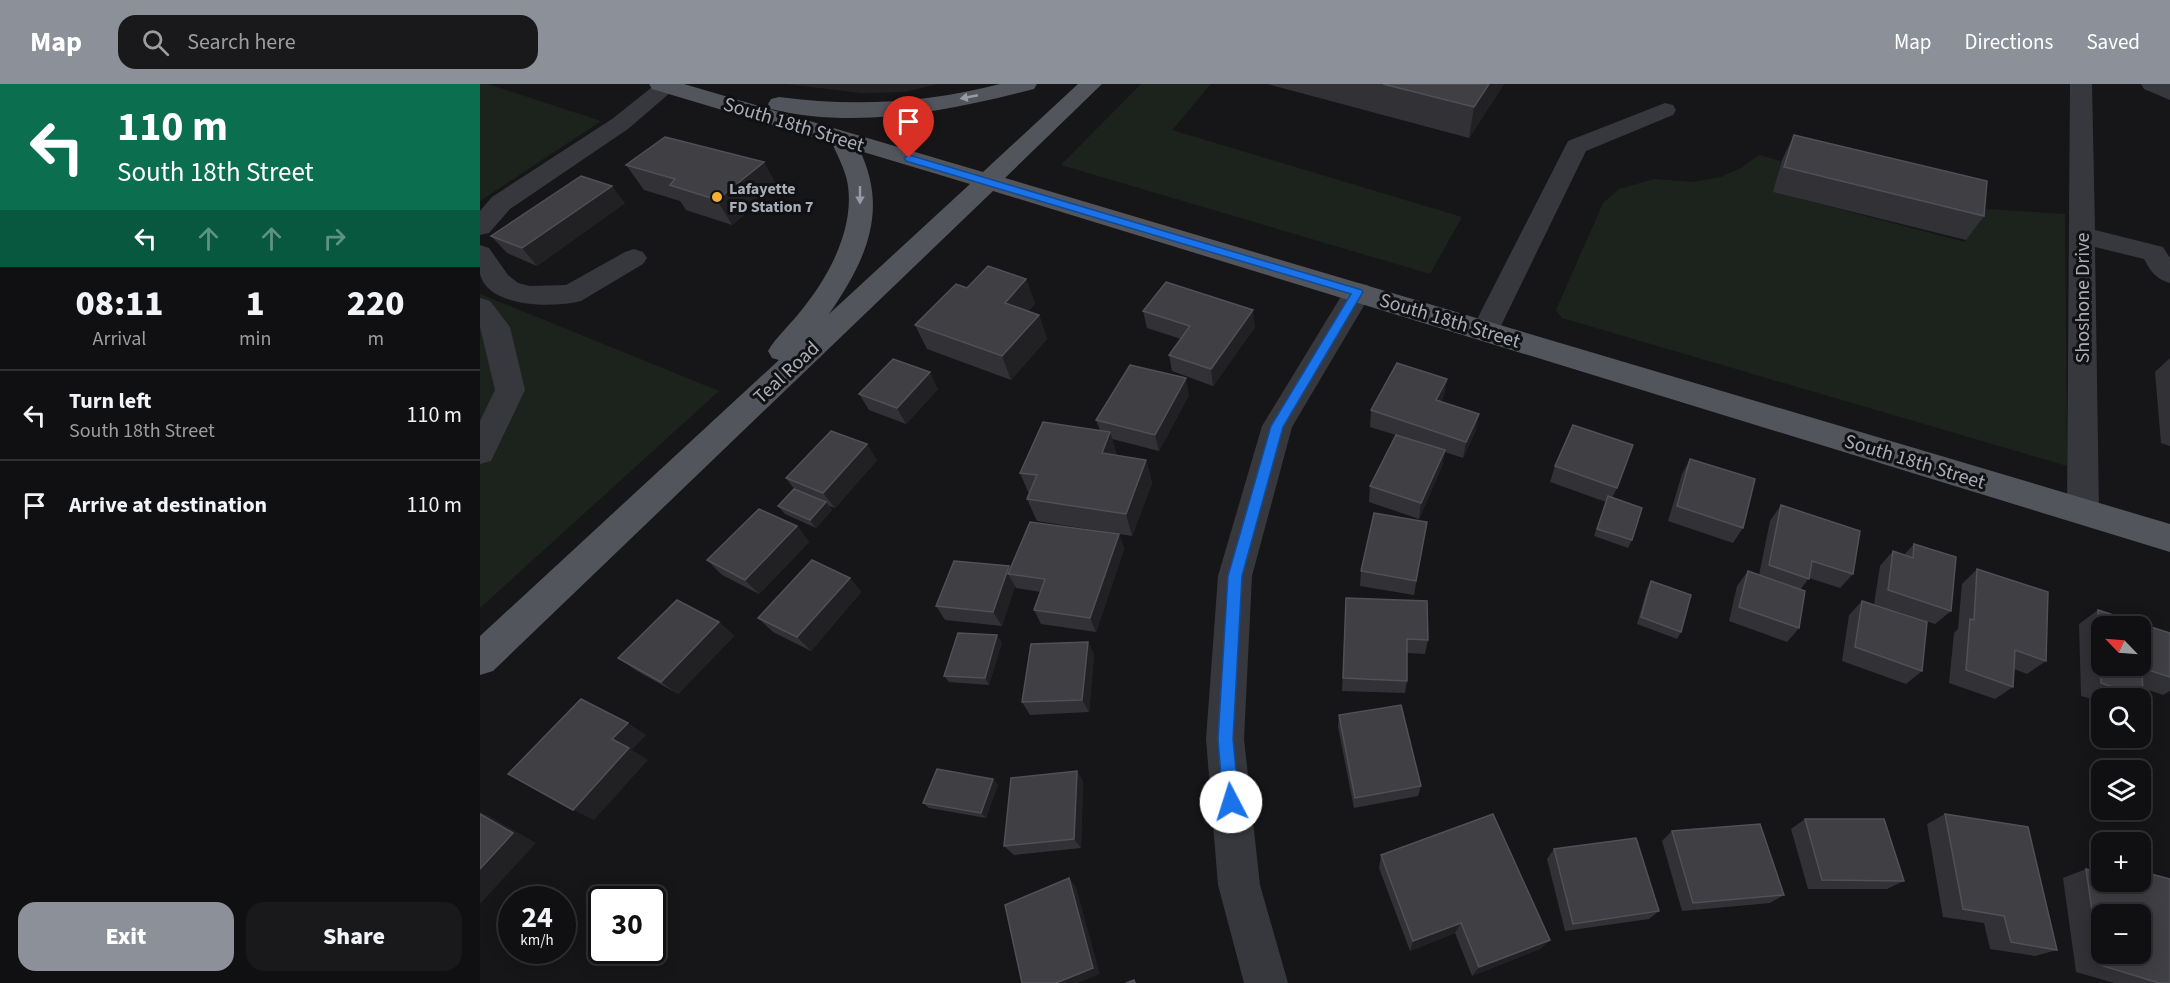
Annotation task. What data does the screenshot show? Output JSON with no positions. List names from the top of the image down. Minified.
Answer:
{"streets":{"main road":["South 18th Street","Teal Road"],"street":["Shoshone Drive"]},"crossings":[["South 18th Street","Shoshone Drive"],["South 18th Street","Teal Road"]],"places":["Lafayette FD Station 7"],"north":"top left","page":{"header":"Map","search":"Search here","nav":["Map","Directions","Saved"],"turn":["110 m","South 18th Street"],"eta":["08:11","Arrival","1","min","220","m"],"list":[{"name":"Turn left","note":"South 18th Street","value":"110 m"},{"name":"Arrive at destination","value":"110 m"}],"map_buttons":["+","−"],"speed":"24 km/h","limit":"30","buttons":["Exit","Share"]}}
